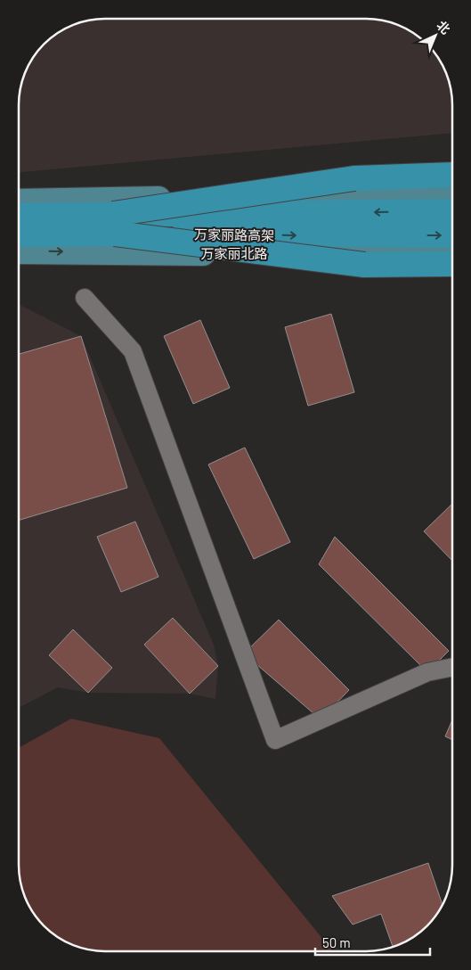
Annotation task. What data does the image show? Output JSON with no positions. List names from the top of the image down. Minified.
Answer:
{"streets":{"highway":["万家丽路高架"],"main road":["万家丽北路"]},"scale_bar":"50 m","north":"top right"}
